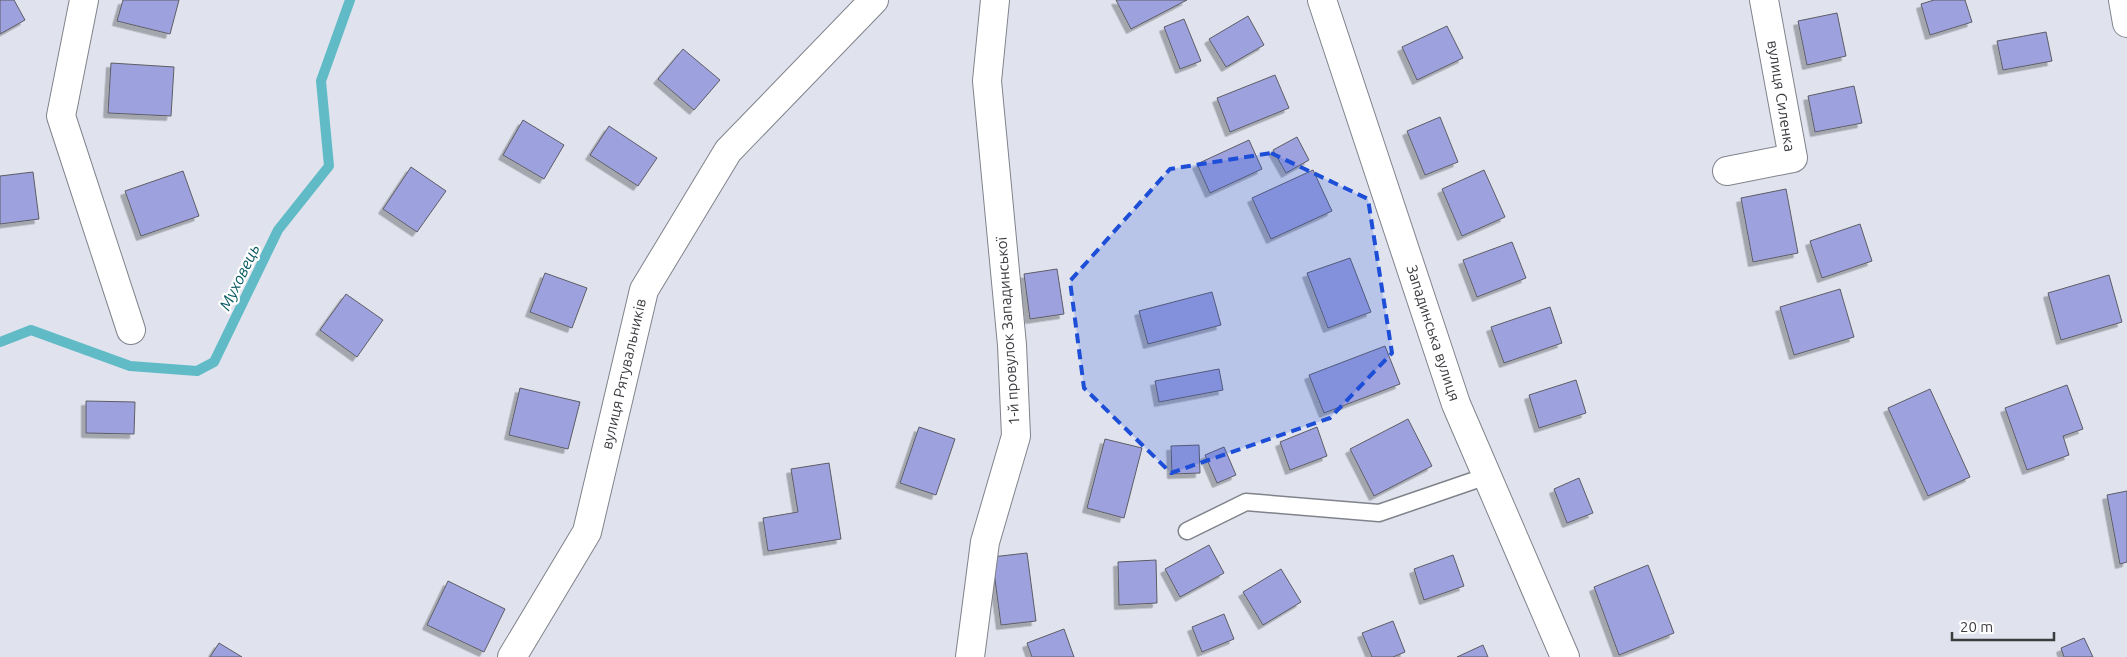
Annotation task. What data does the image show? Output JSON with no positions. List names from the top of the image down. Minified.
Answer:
{"streets":{"street":["вулиця Силенка","1-й провулок Западинської","Западинська вулиця","вулиця Рятувальників"]},"water":["Муховець"],"scale_bar":"20 m"}
